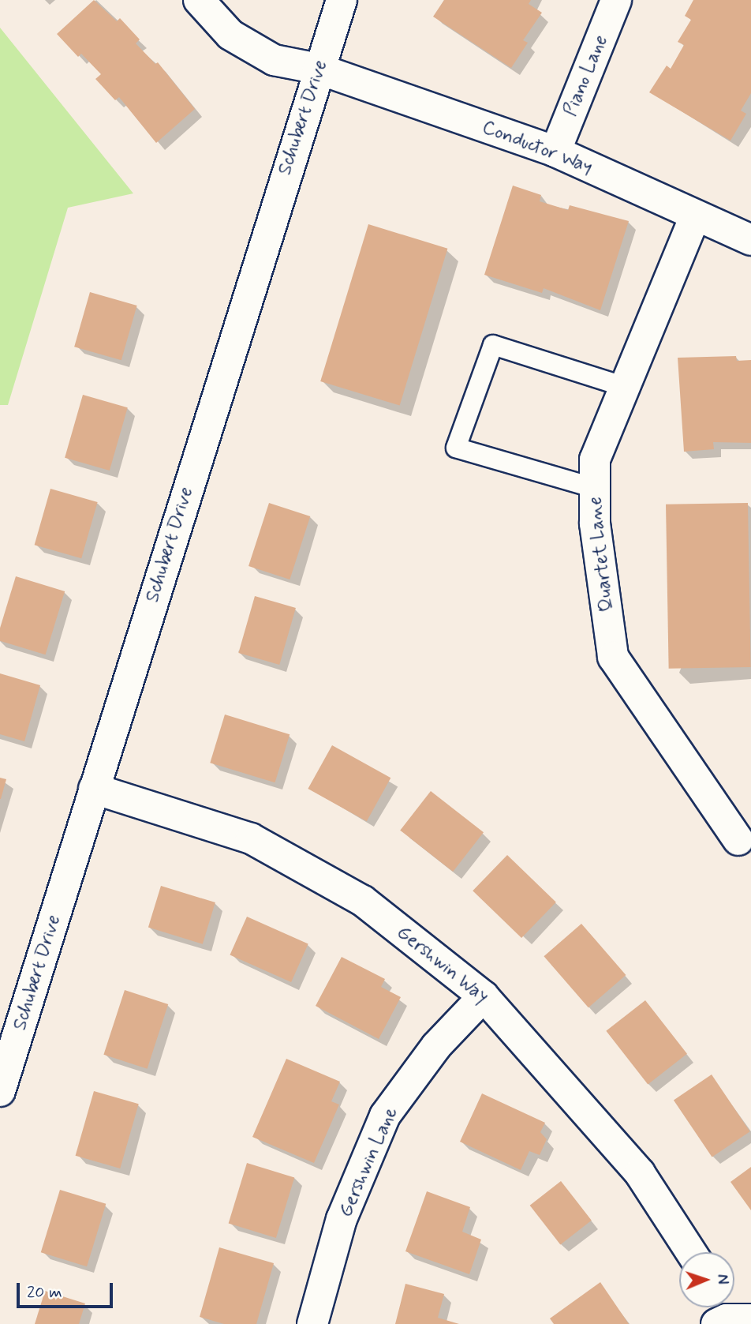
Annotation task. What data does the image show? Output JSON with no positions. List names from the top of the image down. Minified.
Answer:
{"streets":{"street":["Piano Lane","Schubert Drive","Conductor Way","Quartet Lane","Gershwin Way","Gershwin Lane"]},"crossings":[["Piano Lane","Conductor Way"],["Schubert Drive","Conductor Way"],["Schubert Drive","Gershwin Way"],["Conductor Way","Quartet Lane"],["Gershwin Way","Gershwin Lane"]],"scale_bar":"20 m","north":"right"}
